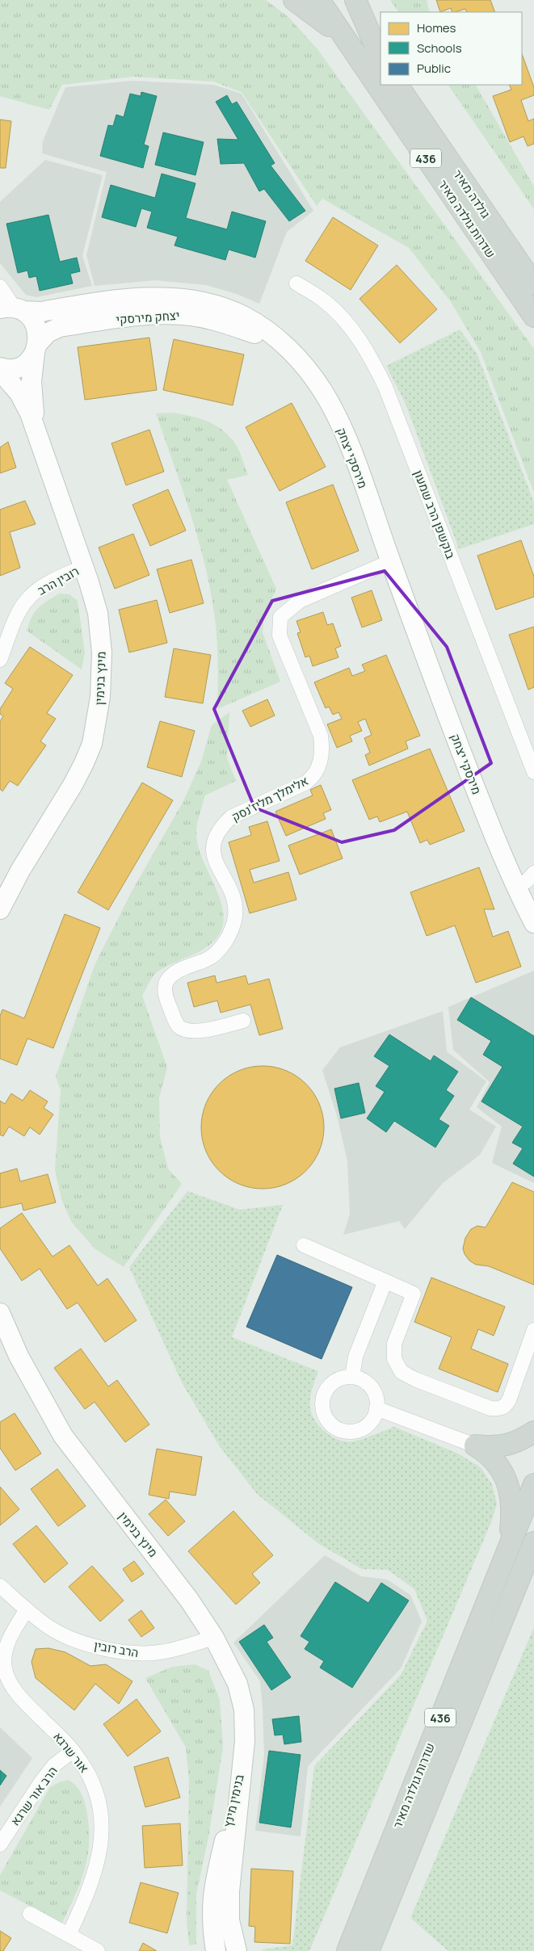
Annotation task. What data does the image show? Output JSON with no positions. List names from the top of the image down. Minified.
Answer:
{"streets":{"main road":["436","גולדה מאיר","שדרות גולדה מאיר"],"street":["יצחק מירסקי","מירסקי יצחק","בוקשפן הרב שמעון","רובין הרב","מינץ בנימין","אלימלך מליז'נסק","הרב רובין","אור שרגא","הרב אור שרגא","בנימין מינץ"]},"crossings":[["יצחק מירסקי","מירסקי יצחק"],["מירסקי יצחק","אלימלך מליז'נסק"],["רובין הרב","מינץ בנימין"],["מינץ בנימין","הרב רובין"],["מינץ בנימין","בנימין מינץ"],["הרב רובין","אור שרגא"],["אור שרגא","הרב אור שרגא"]],"legend":["Homes","Schools","Public"]}
